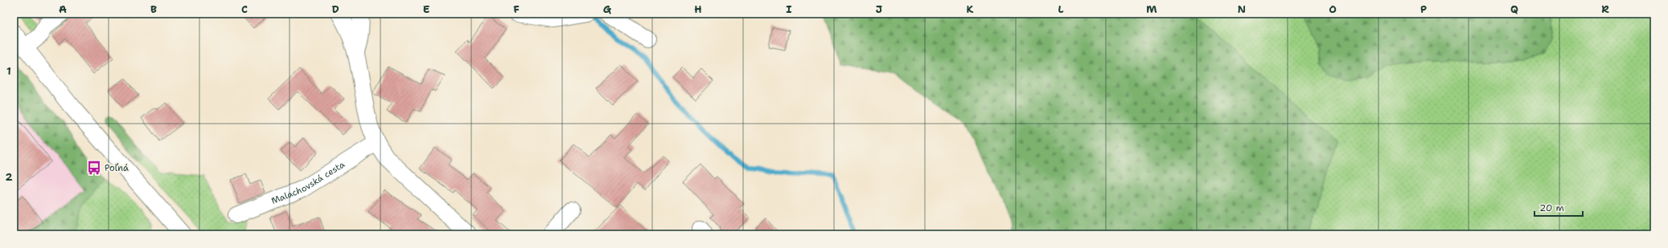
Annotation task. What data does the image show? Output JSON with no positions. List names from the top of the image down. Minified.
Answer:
{"streets":{"street":["Malachovská cesta"]},"places":{"bus stop":["Poľná"]},"scale_bar":"20 m","grid":{"columns":["A","B","C","D","E","F","G","H","I","J","K","L","M","N","O","P","Q","R"],"rows":["1","2"]}}
